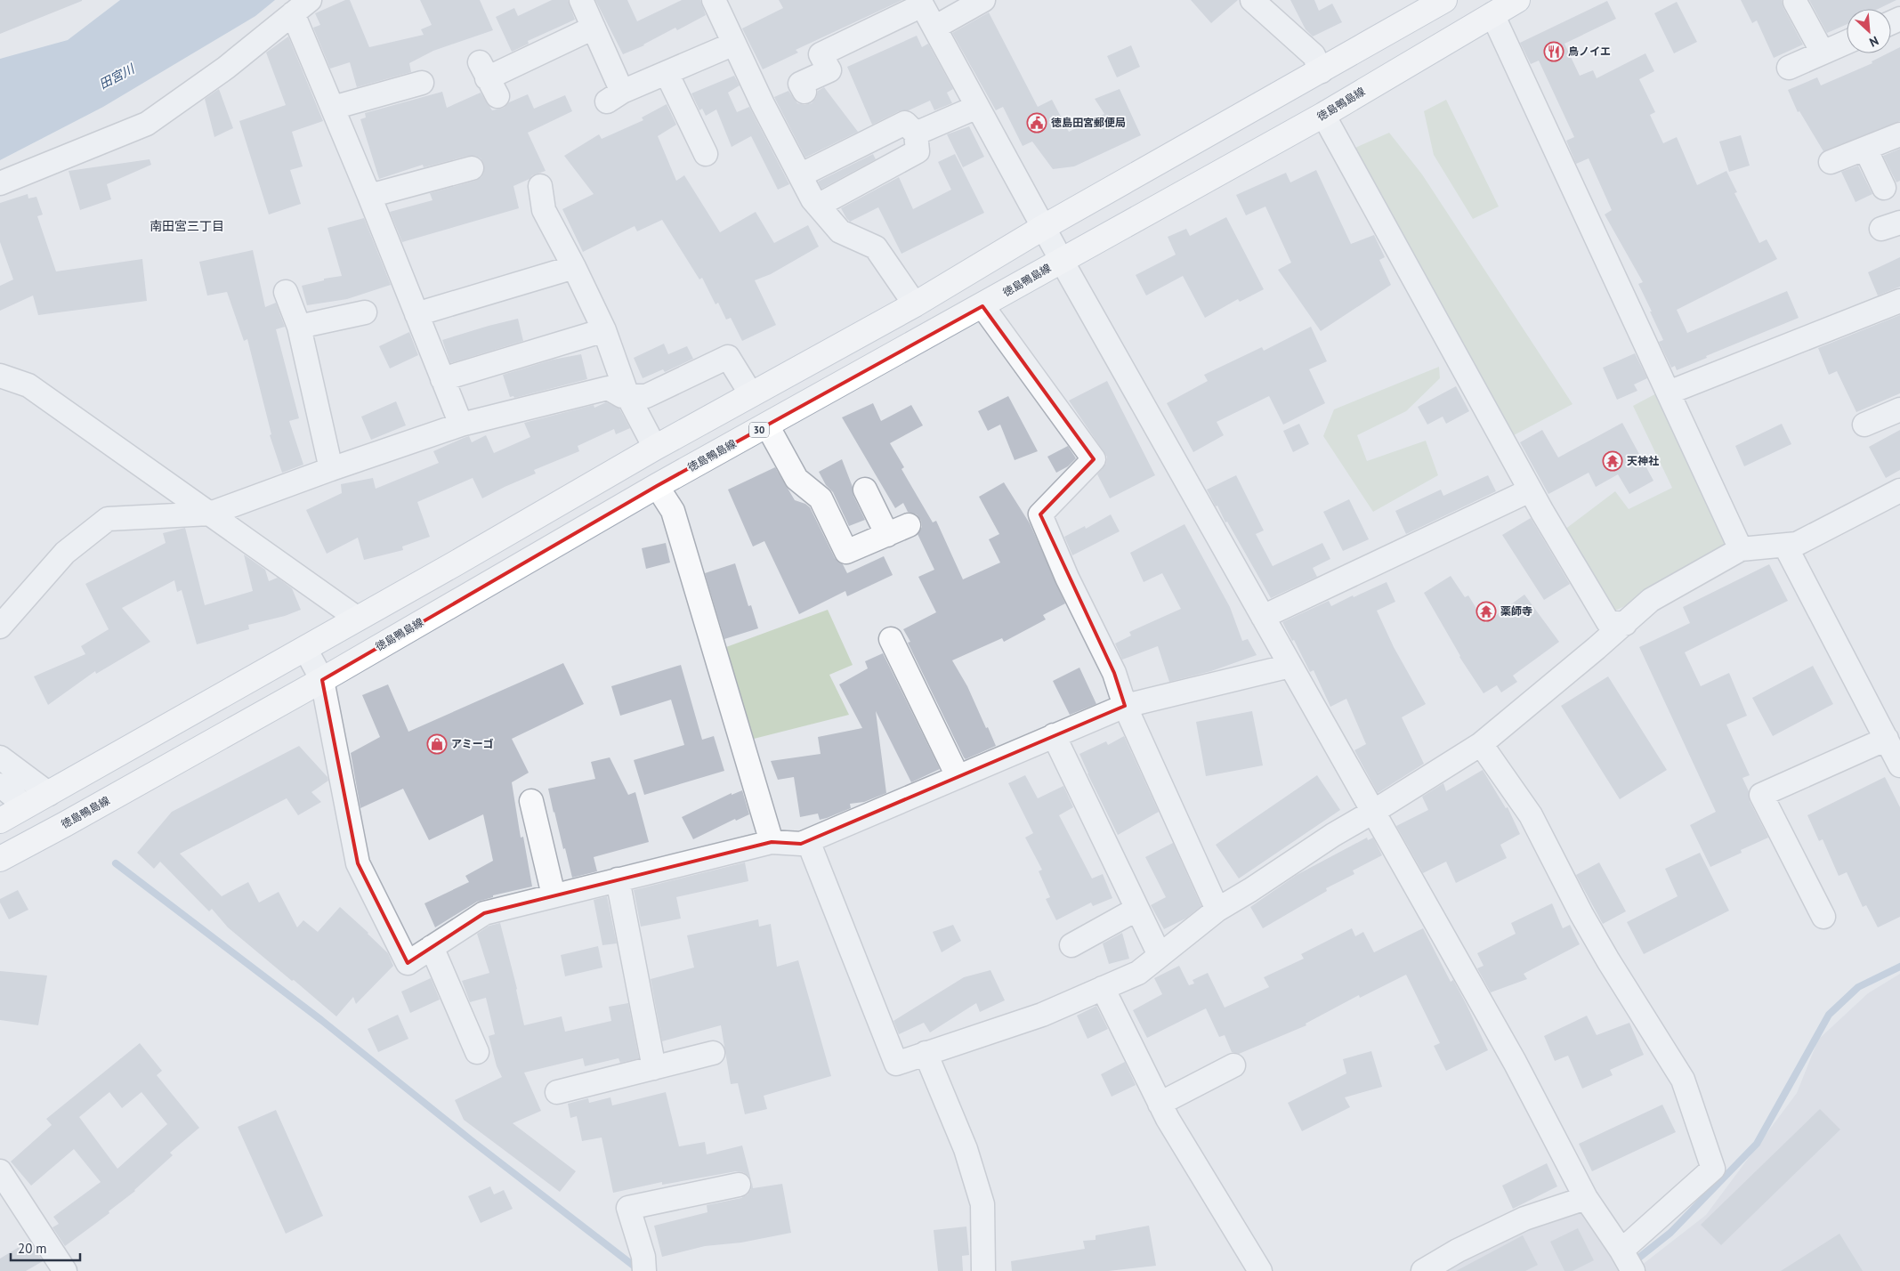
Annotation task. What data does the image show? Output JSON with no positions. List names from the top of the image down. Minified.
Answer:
{"streets":{"main road":["徳島鴨島線","30"]},"districts":["南田宮三丁目"],"water":["田宮川"],"places":{"restaurant":["鳥ノイエ"],"public building":["徳島田宮郵便局"],"temple":["天神社","薬師寺"],"shop":["アミーゴ"]},"scale_bar":"20 m","north":"bottom right"}
